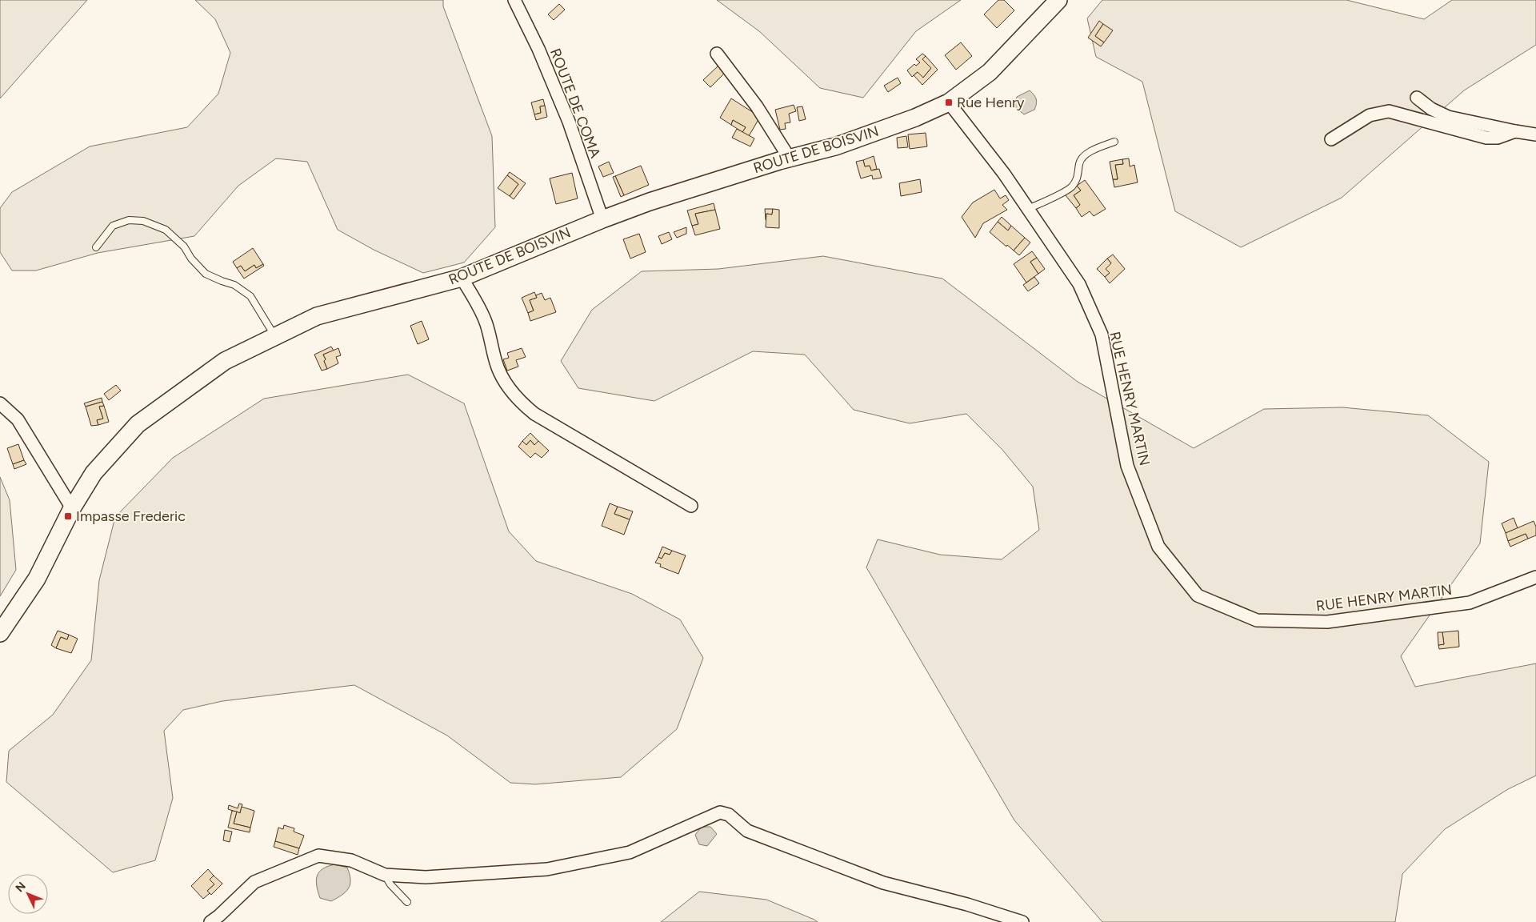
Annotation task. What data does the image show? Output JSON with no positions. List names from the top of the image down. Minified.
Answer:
{"streets":{"main road":["ROUTE DE BOISVIN"],"street":["ROUTE DE COMA","RUE HENRY MARTIN"]},"crossings":[["ROUTE DE COMA","ROUTE DE BOISVIN"],["ROUTE DE BOISVIN","RUE HENRY MARTIN"]],"places":{"transit":["Rue Henry","Impasse Frederic"]},"north":"top left"}
